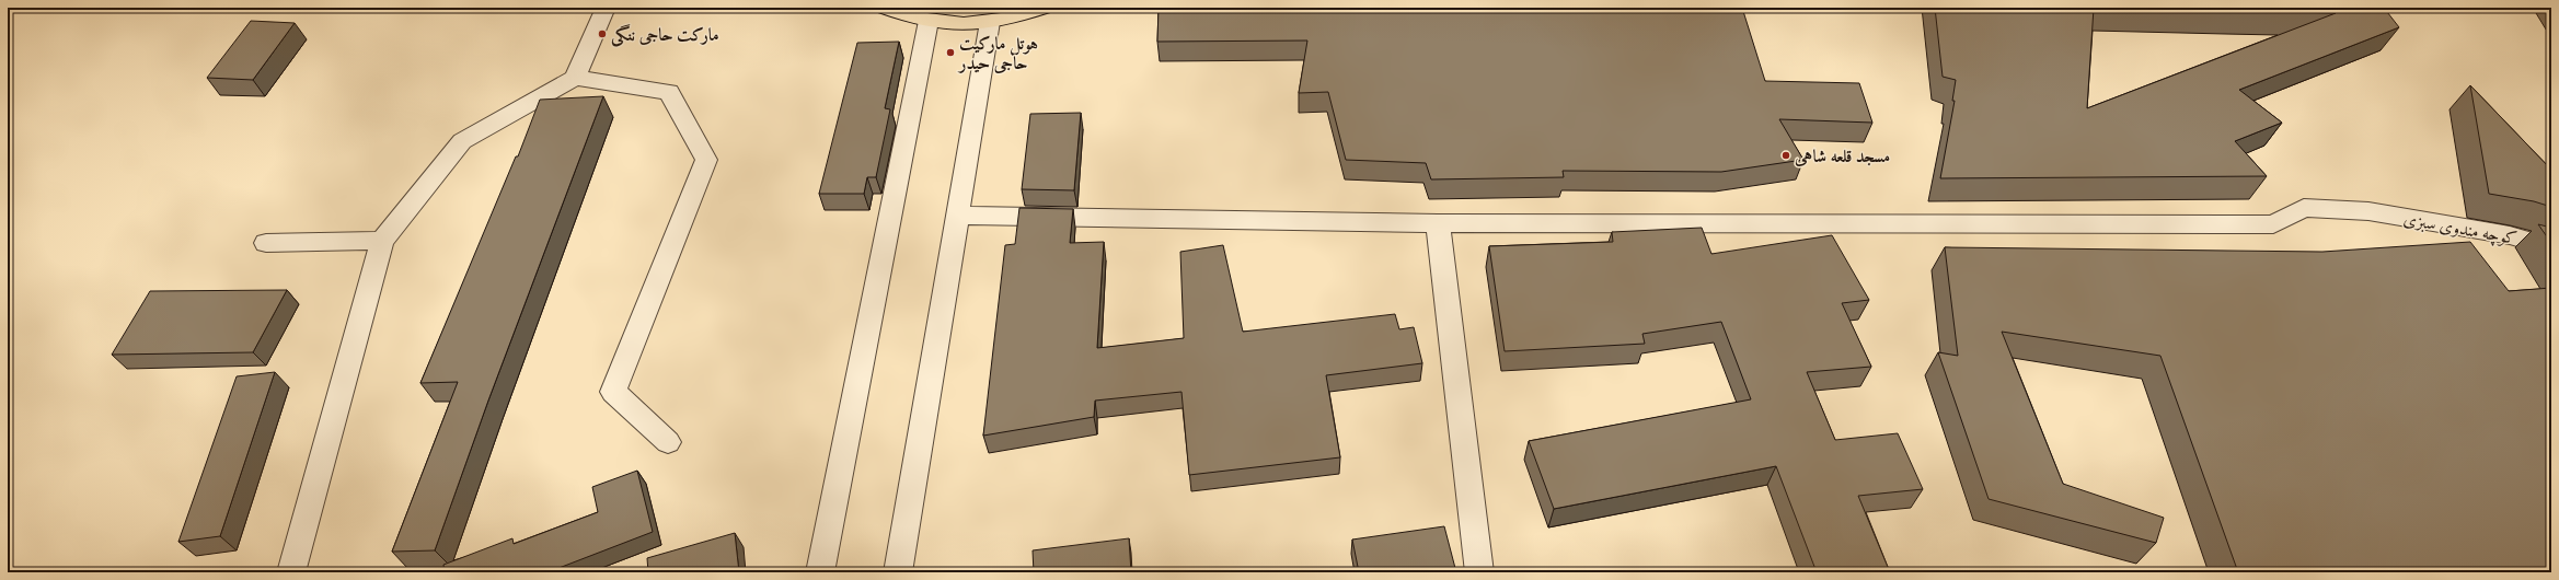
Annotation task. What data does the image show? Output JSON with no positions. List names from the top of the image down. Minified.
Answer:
{"streets":{"street":["کوچه مندوی سبزی"]},"places":["مارکت حاجی ننگی","هوتل مارکیت حاجی حیدر","مسجد قلعه شاهی"]}
